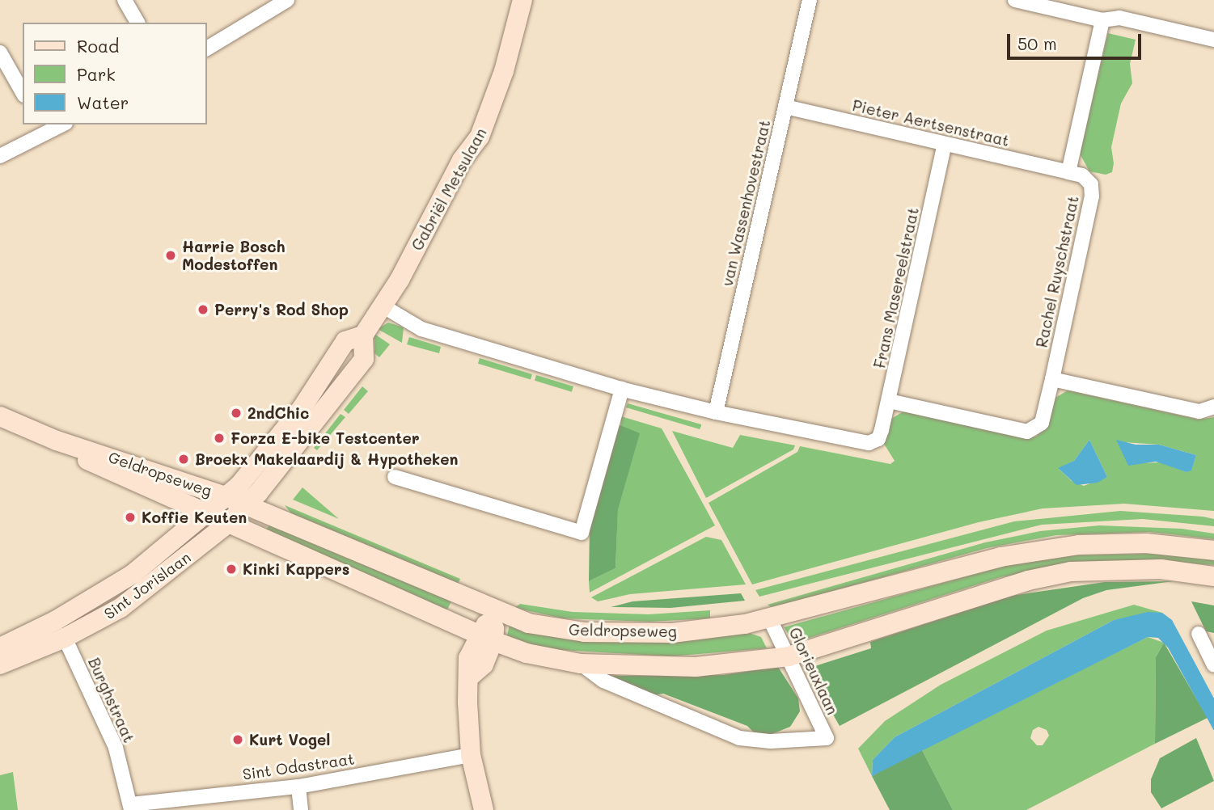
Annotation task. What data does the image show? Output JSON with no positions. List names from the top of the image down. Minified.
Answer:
{"streets":{"main road":["Gabriël Metsulaan","Geldropseweg","Sint Jorislaan"],"street":["Pieter Aertsenstraat","van Wassenhovestraat","Rachel Ruyschstraat","Frans Masereelstraat","Glorieuxlaan","Burghstraat","Sint Odastraat"]},"crossings":[["Pieter Aertsenstraat","van Wassenhovestraat"],["Pieter Aertsenstraat","Rachel Ruyschstraat"],["Pieter Aertsenstraat","Frans Masereelstraat"],["Gabriël Metsulaan","Geldropseweg"],["Gabriël Metsulaan","Sint Jorislaan"],["van Wassenhovestraat","Frans Masereelstraat"],["Geldropseweg","Sint Jorislaan"],["Geldropseweg","Glorieuxlaan"],["Sint Jorislaan","Burghstraat"],["Burghstraat","Sint Odastraat"]],"places":["Harrie Bosch Modestoffen","Perry's Rod Shop","2ndChic","Forza E-bike Testcenter","Broekx Makelaardij & Hypotheken","Koffie Keuten","Kinki Kappers","Kurt Vogel"],"legend":["Road","Park","Water"],"scale_bar":"50 m"}
